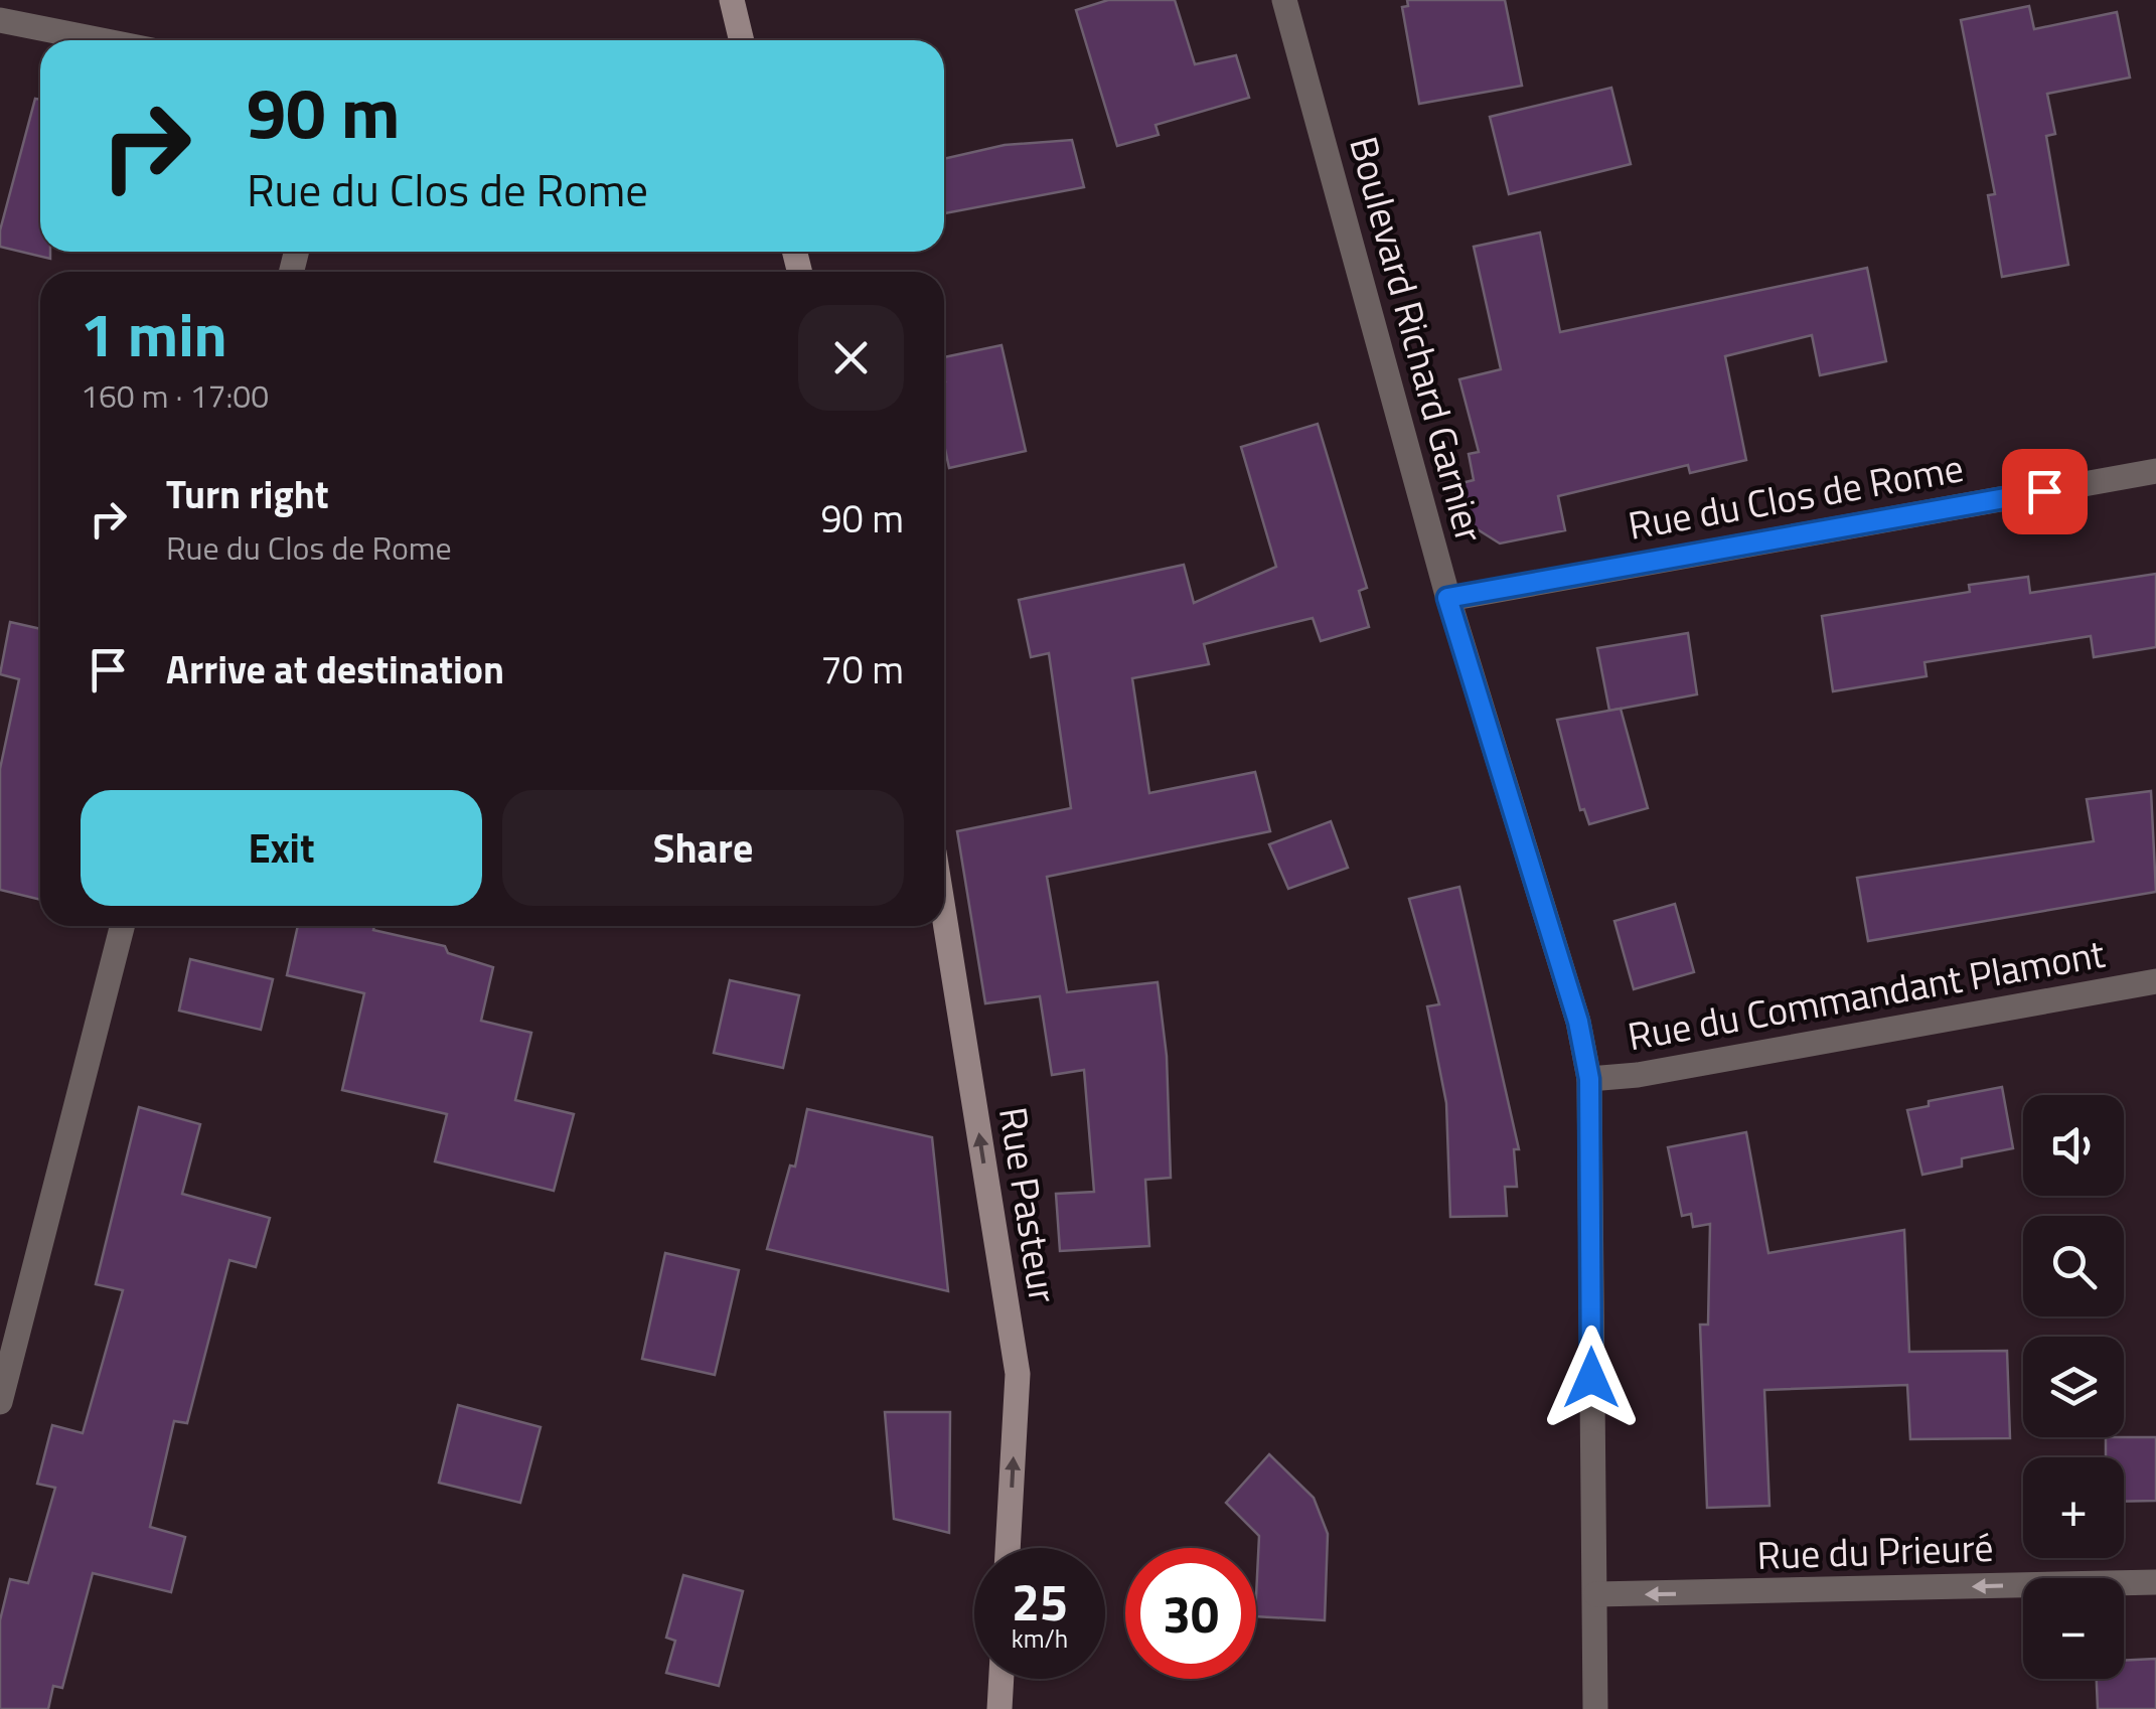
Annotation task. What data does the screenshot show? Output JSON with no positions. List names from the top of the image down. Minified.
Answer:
{"streets":{"main road":["Rue Pasteur"],"street":["Boulevard Richard Garnier","Rue du Clos de Rome","Rue du Commandant Plamont","Rue du Prieuré"]},"crossings":[["Boulevard Richard Garnier","Rue du Clos de Rome"],["Boulevard Richard Garnier","Rue du Commandant Plamont"],["Boulevard Richard Garnier","Rue du Prieuré"]],"one_way":["Rue Pasteur","Rue du Prieuré"],"page":{"turn":["90 m","Rue du Clos de Rome"],"heading":["1 min","160 m · 17:00"],"list":[{"name":"Turn right","note":"Rue du Clos de Rome","value":"90 m"},{"name":"Arrive at destination","value":"70 m"}],"buttons":["Exit","Share"],"map_buttons":["+","−"],"speed":"25 km/h","limit":"30"}}
